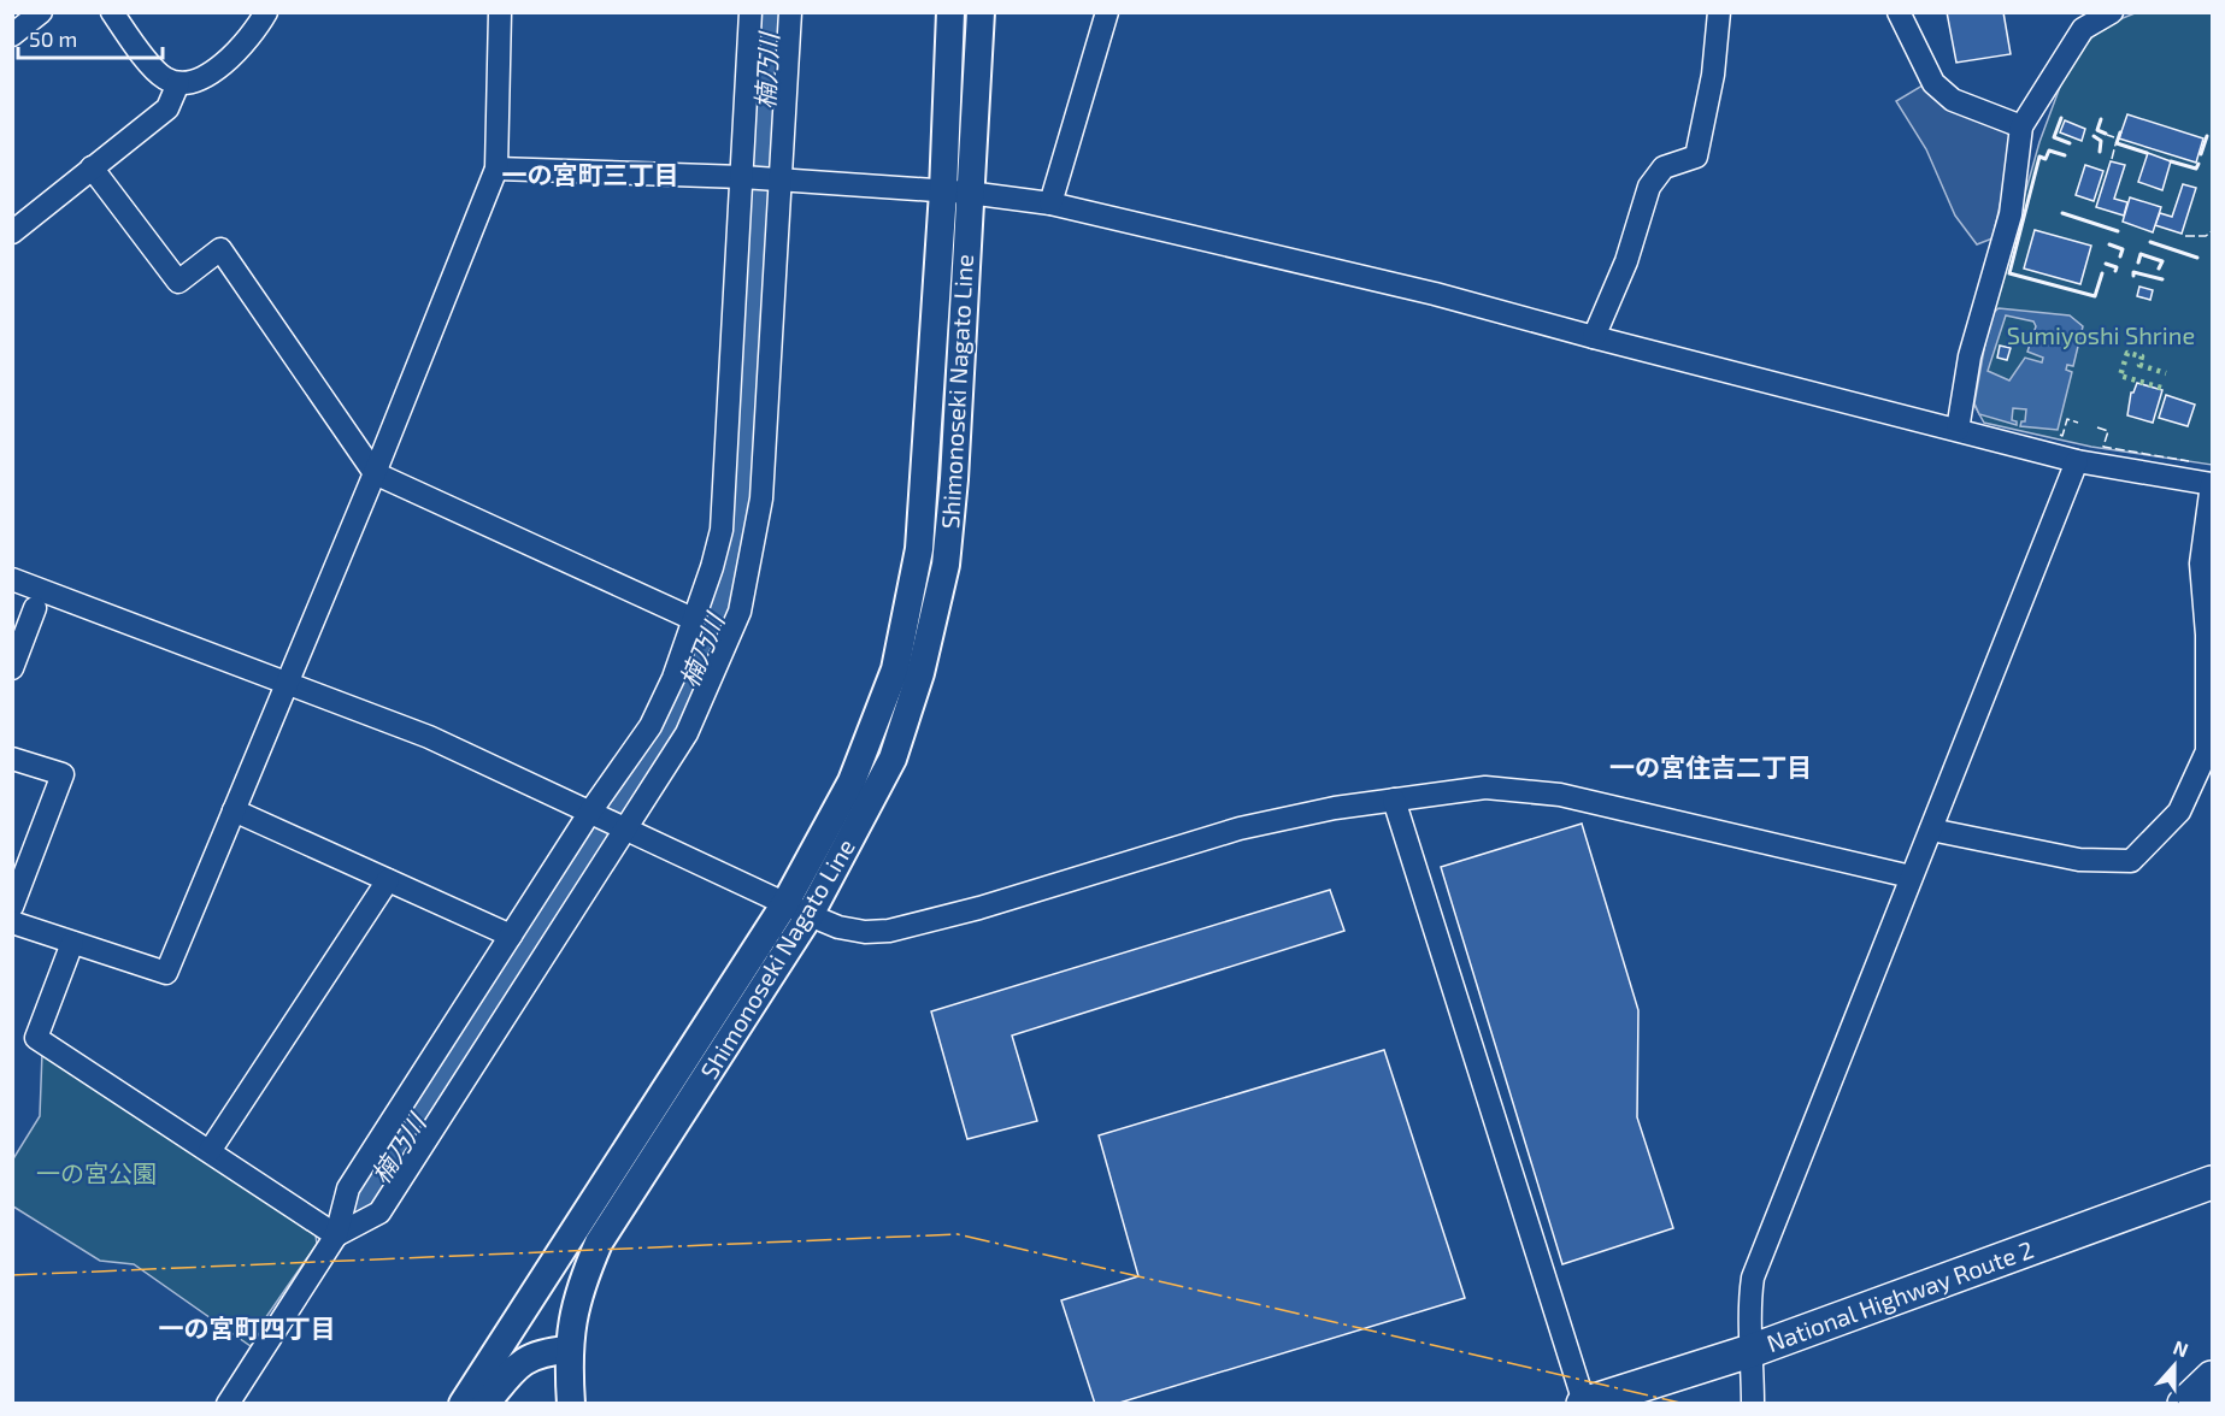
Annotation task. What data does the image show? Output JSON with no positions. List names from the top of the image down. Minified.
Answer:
{"streets":{"highway":["National Highway Route 2"],"main road":["Shimonoseki Nagato Line"]},"districts":["一の宮町三丁目","一の宮住吉二丁目","一の宮町四丁目"],"water":["楠乃川"],"parks":["Sumiyoshi Shrine","一の宮公園"],"scale_bar":"50 m","north":"top"}
